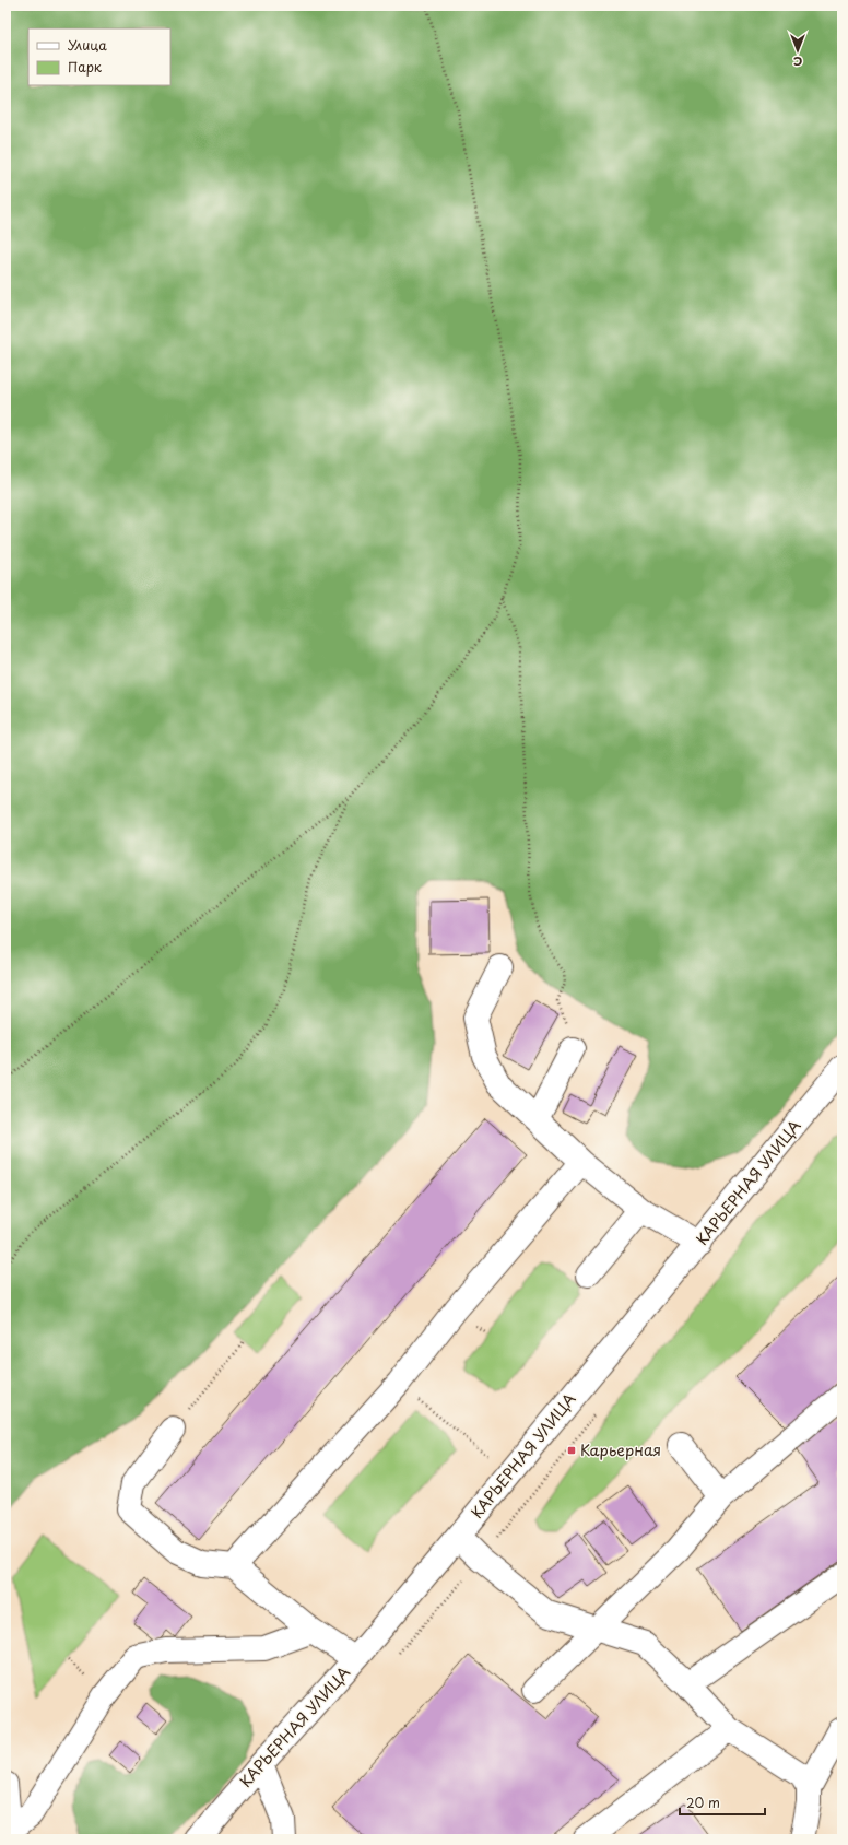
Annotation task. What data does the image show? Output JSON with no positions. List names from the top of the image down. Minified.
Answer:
{"streets":{"street":["КАРЬЕРНАЯ УЛИЦА"]},"places":{"transit":["Карьерная"]},"legend":["Улица","Парк"],"scale_bar":"20 m","north":"bottom"}
